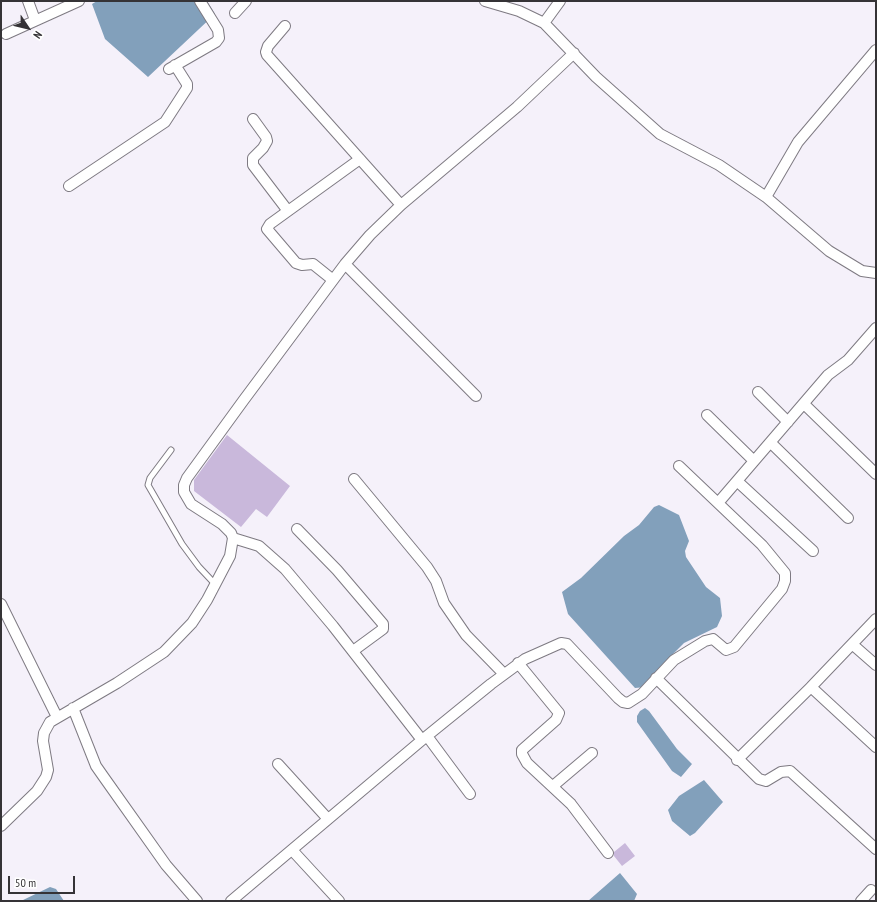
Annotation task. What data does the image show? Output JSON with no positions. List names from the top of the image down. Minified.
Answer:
{"scale_bar":"50 m","north":"bottom right"}
